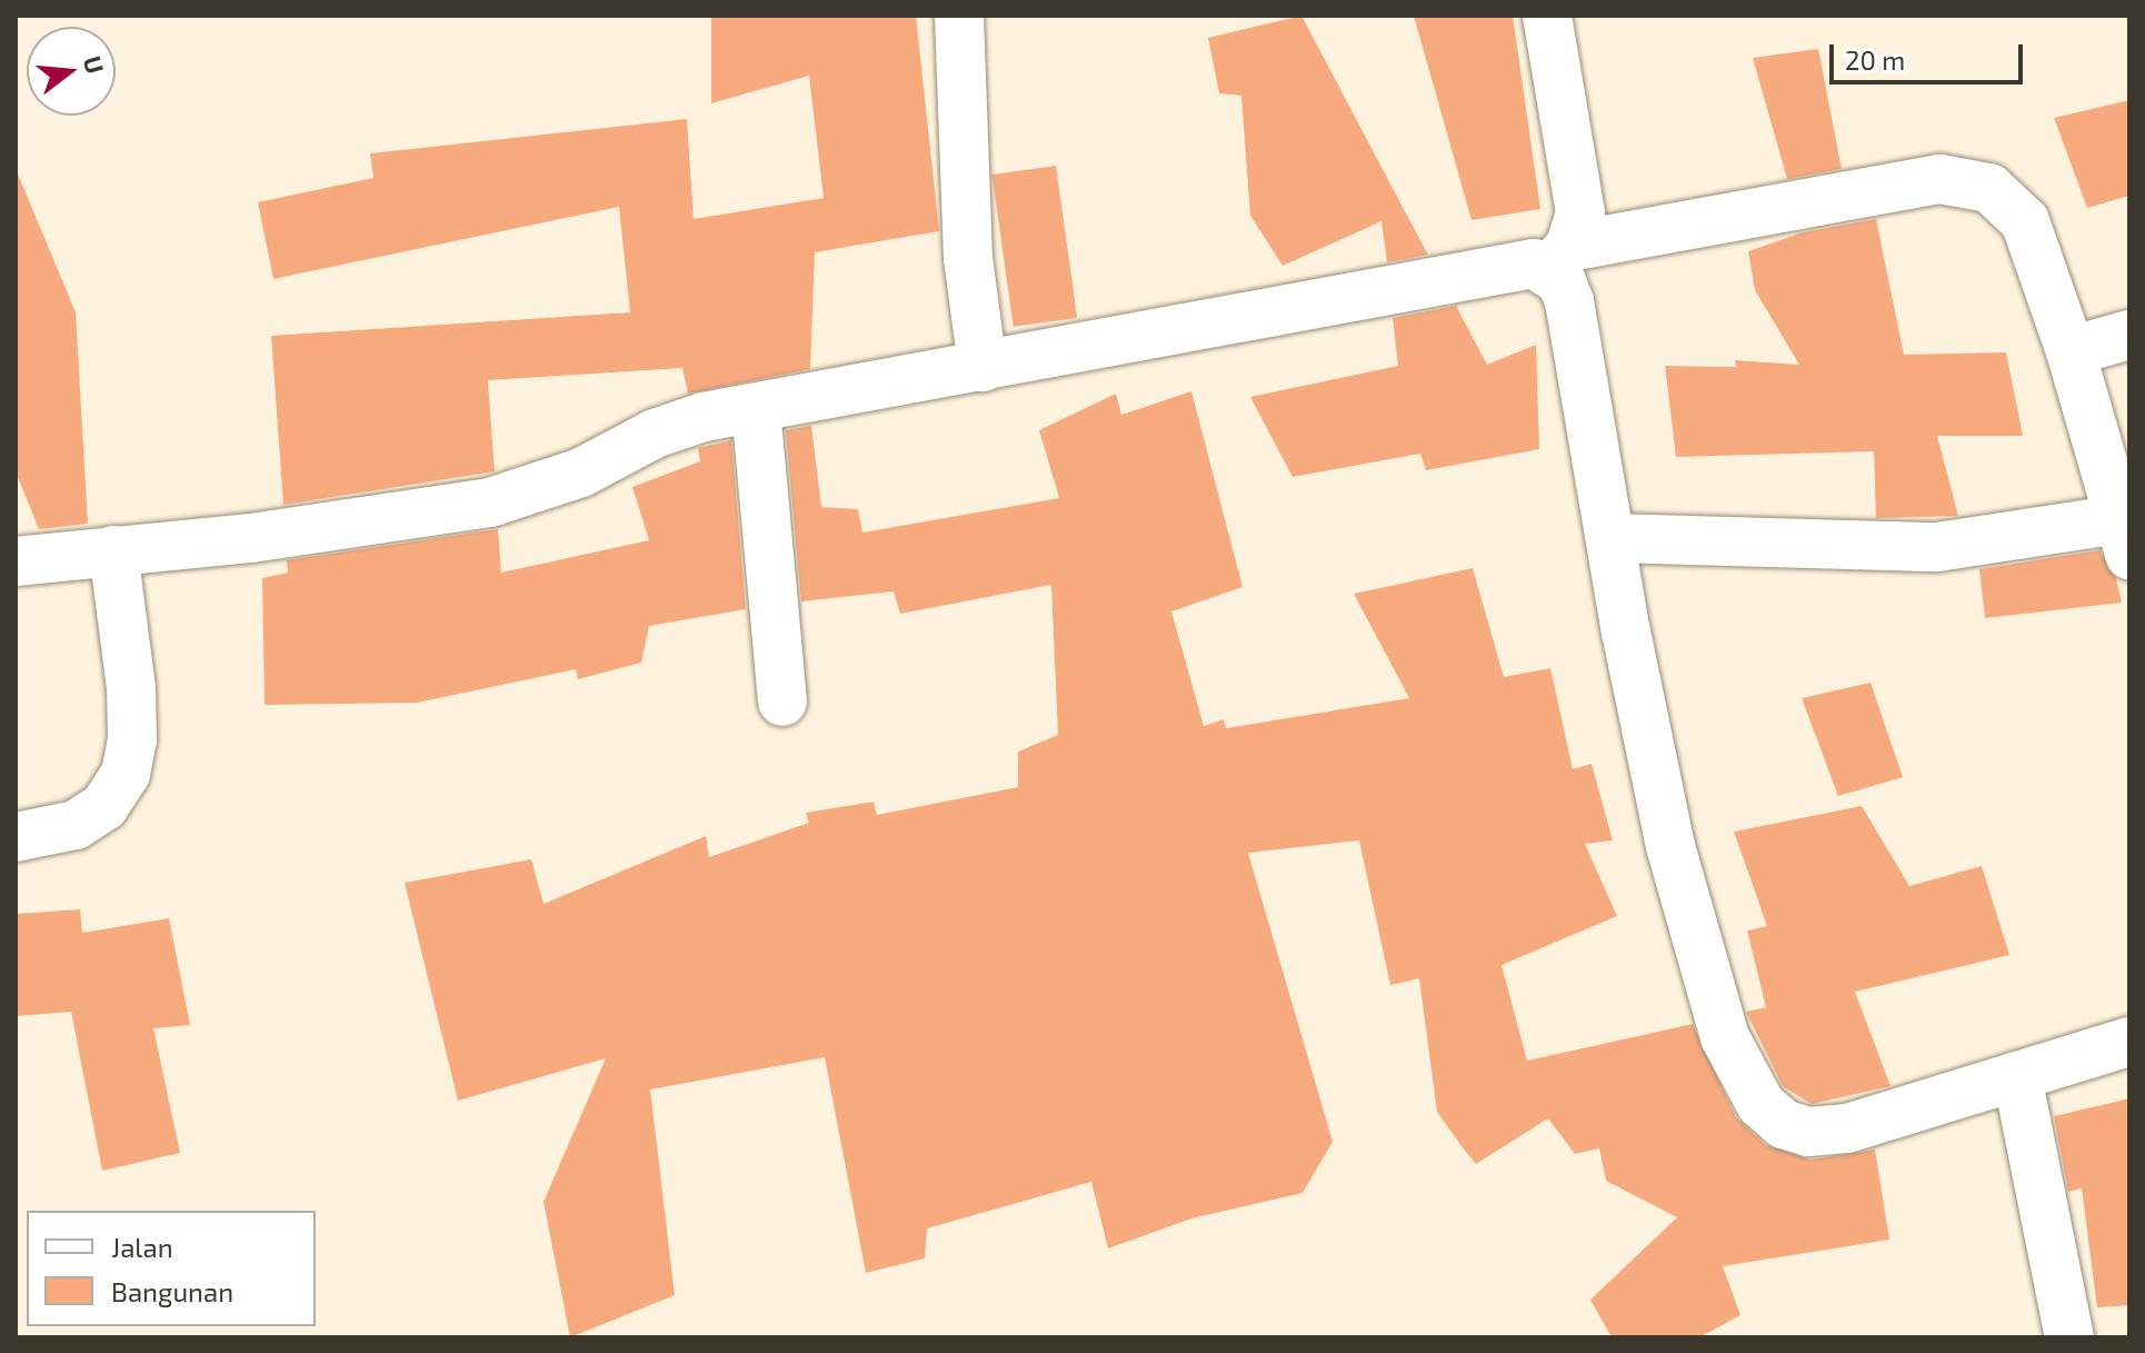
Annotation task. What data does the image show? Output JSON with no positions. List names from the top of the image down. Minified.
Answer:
{"legend":["Jalan","Bangunan"],"scale_bar":"20 m","north":"right"}
